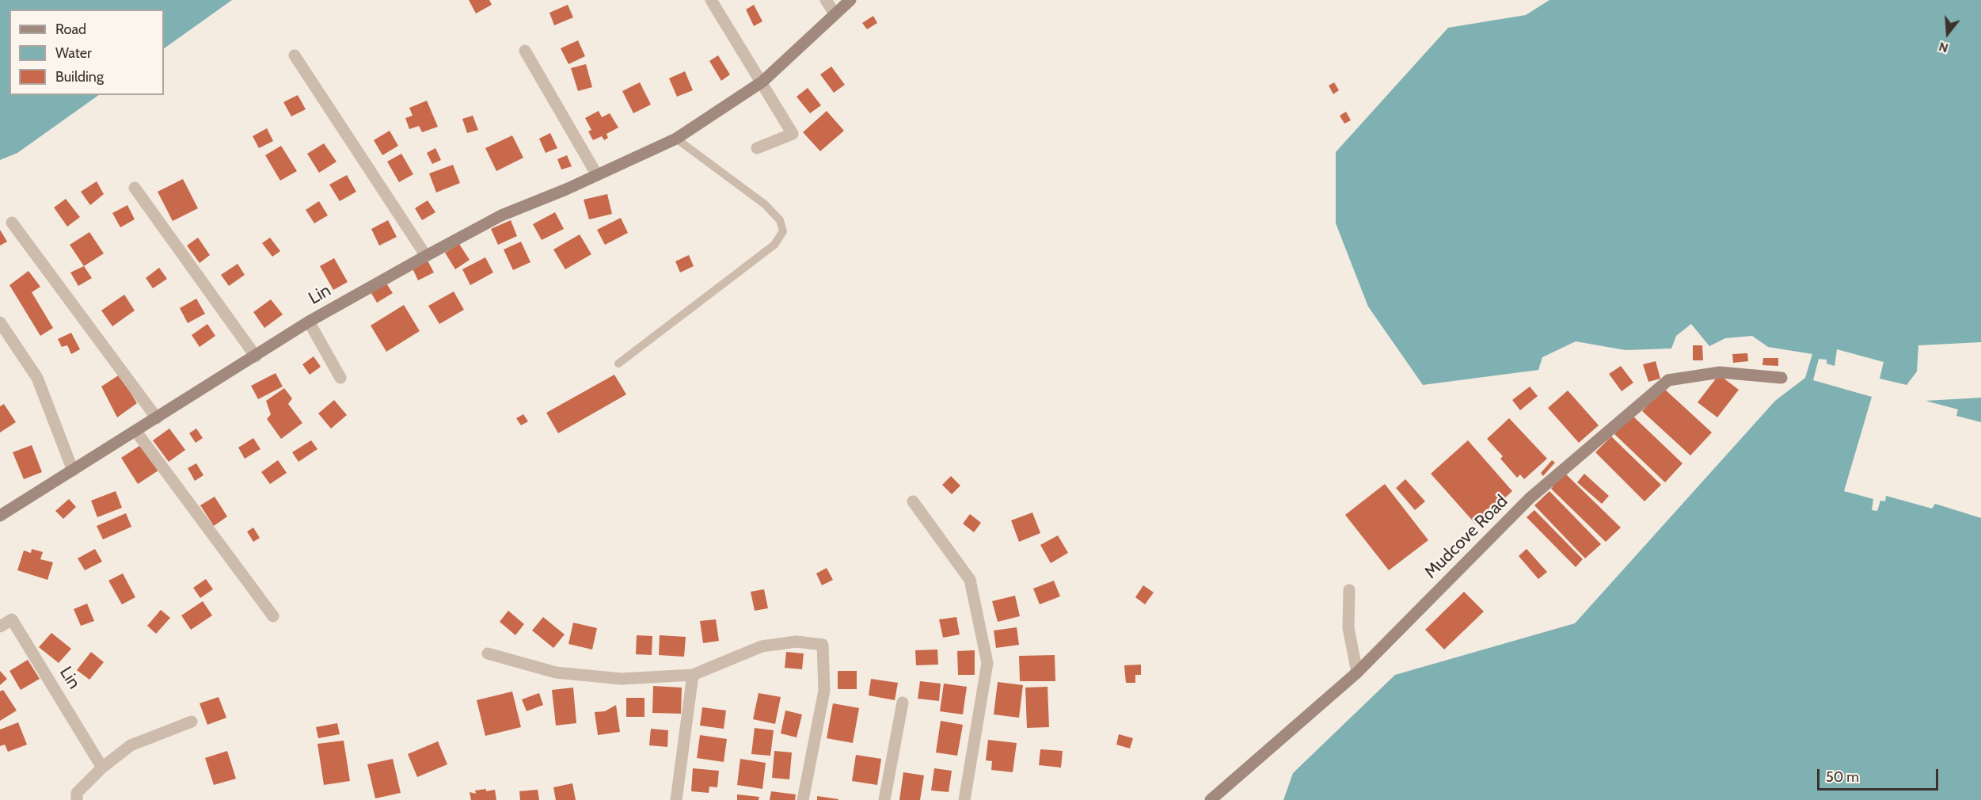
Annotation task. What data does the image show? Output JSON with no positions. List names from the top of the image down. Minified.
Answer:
{"streets":{"street":["Lin","Mudcove Road"]},"legend":["Road","Water","Building"],"scale_bar":"50 m","north":"bottom"}
